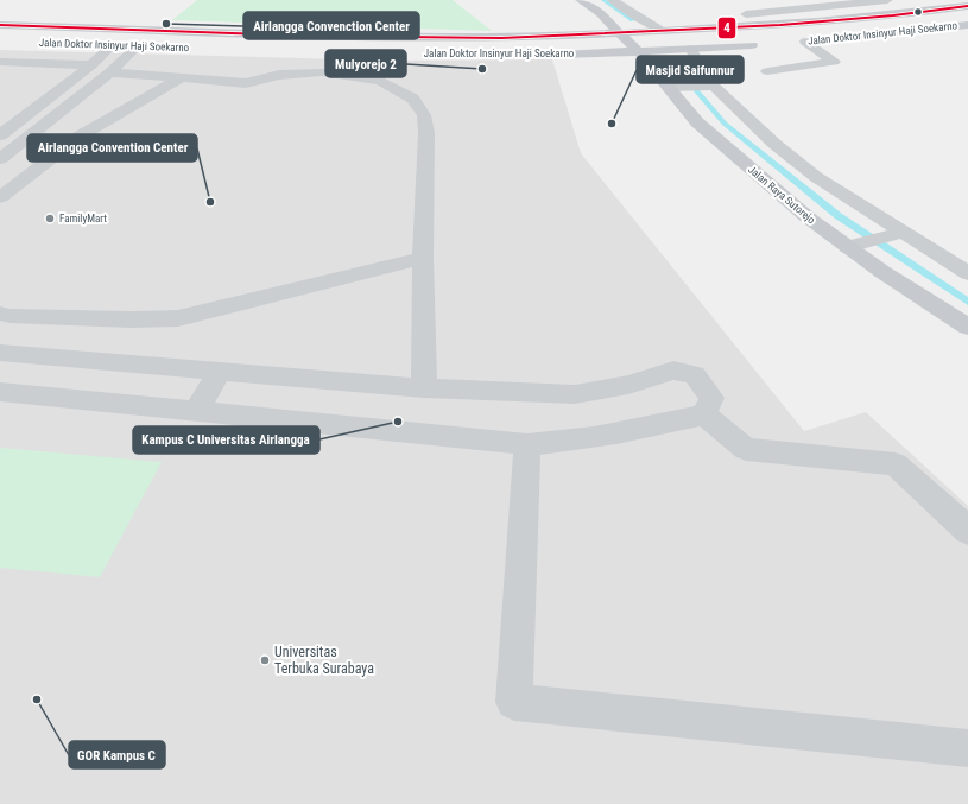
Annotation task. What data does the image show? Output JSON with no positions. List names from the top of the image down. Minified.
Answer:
{"streets":{"main road":["Jalan Doktor Insinyur Haji Soekarno","Jalan Raya Sutorejo"]},"crossings":[["Jalan Doktor Insinyur Haji Soekarno","Jalan Raya Sutorejo"]],"places":["Airlangga Convenction Center","Mulyorejo 2","Masjid Saifunnur","Airlangga Convention Center","FamilyMart","Kampus C Universitas Airlangga","Universitas Terbuka Surabaya","GOR Kampus C"],"lines":["transit line 4"]}
